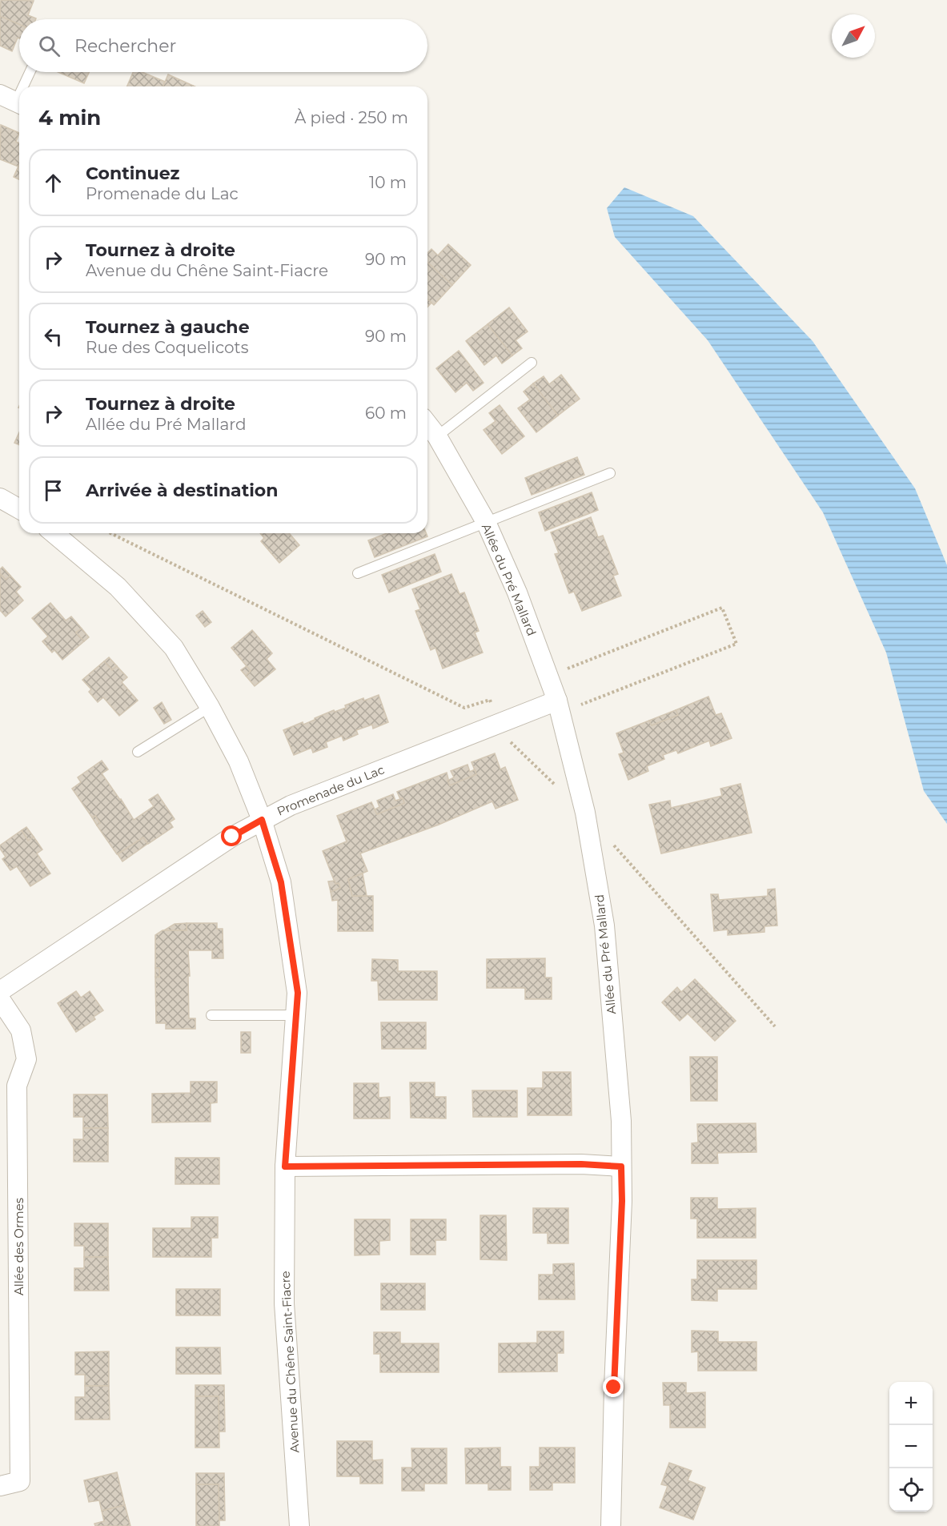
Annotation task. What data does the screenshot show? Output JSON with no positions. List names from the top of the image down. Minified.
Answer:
{"streets":{"street":["Allée du Pré Mallard","Promenade du Lac","Allée des Ormes","Avenue du Chêne Saint-Fiacre"]},"crossings":[["Allée du Pré Mallard","Promenade du Lac"],["Promenade du Lac","Avenue du Chêne Saint-Fiacre"]],"north":"top right","page":{"search":"Rechercher","heading":["4 min","À pied · 250 m"],"list":[["Continuez","Promenade du Lac","10 m"],["Tournez à droite","Avenue du Chêne Saint-Fiacre","90 m"],["Tournez à gauche","Rue des Coquelicots","90 m"],["Tournez à droite","Allée du Pré Mallard","60 m"],"Arrivée à destination"],"map_buttons":["+","−"]}}
